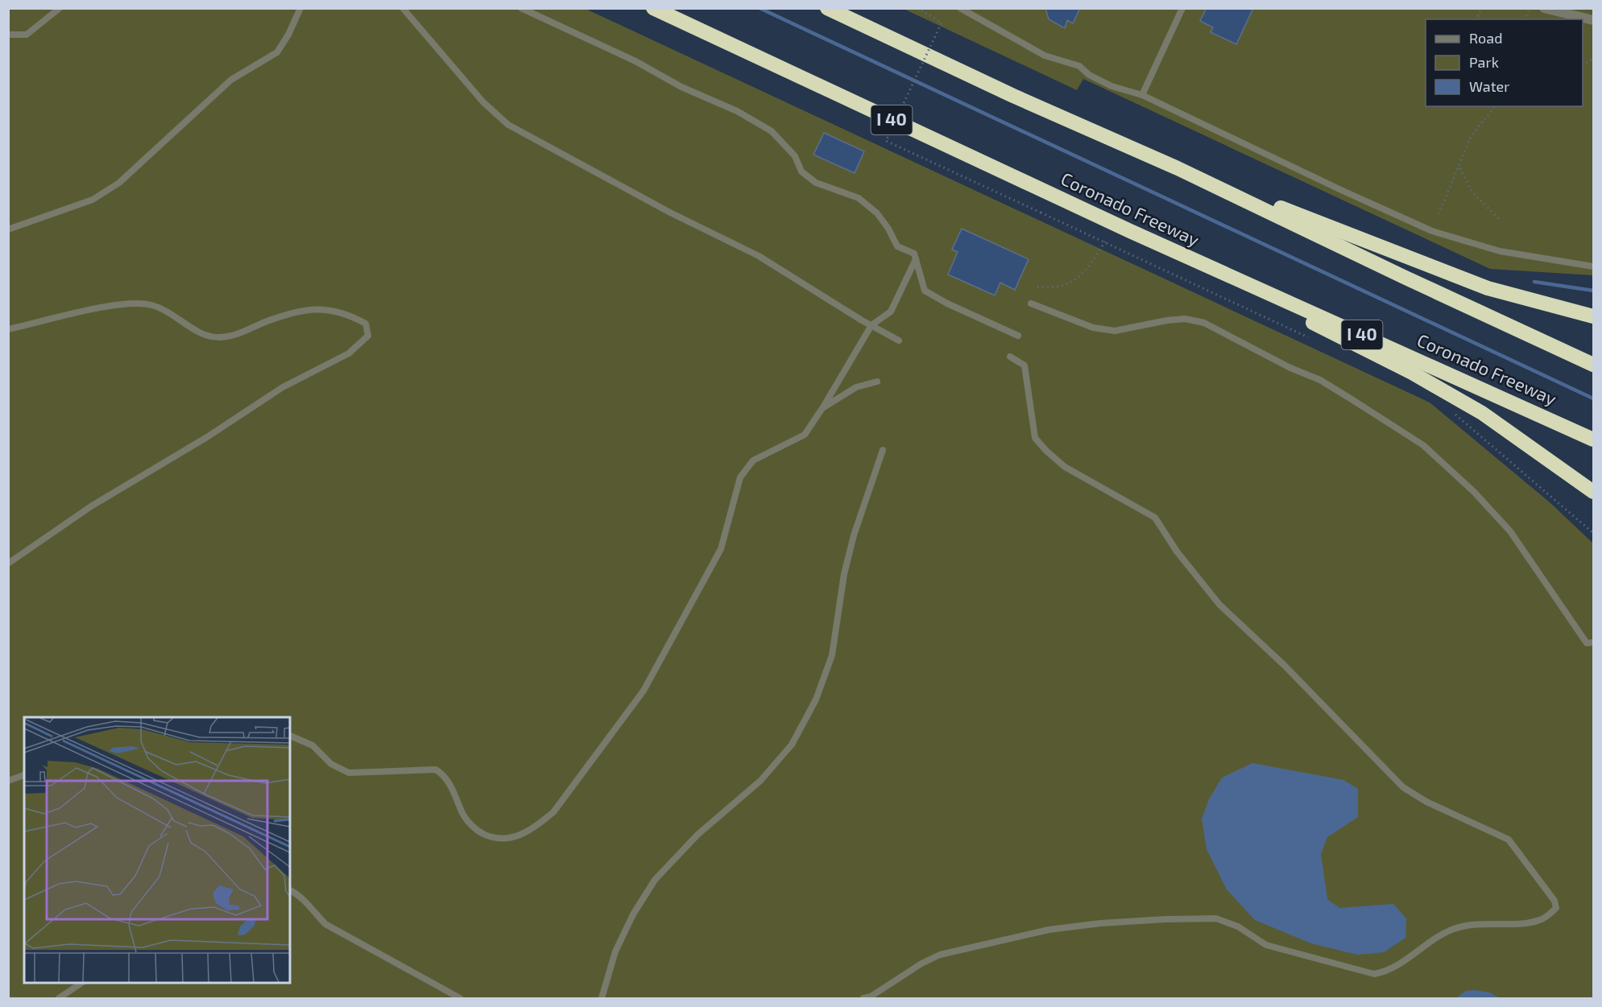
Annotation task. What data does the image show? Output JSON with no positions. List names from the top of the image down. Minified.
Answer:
{"streets":{"highway":["I 40","Coronado Freeway"]},"legend":["Road","Park","Water"]}
